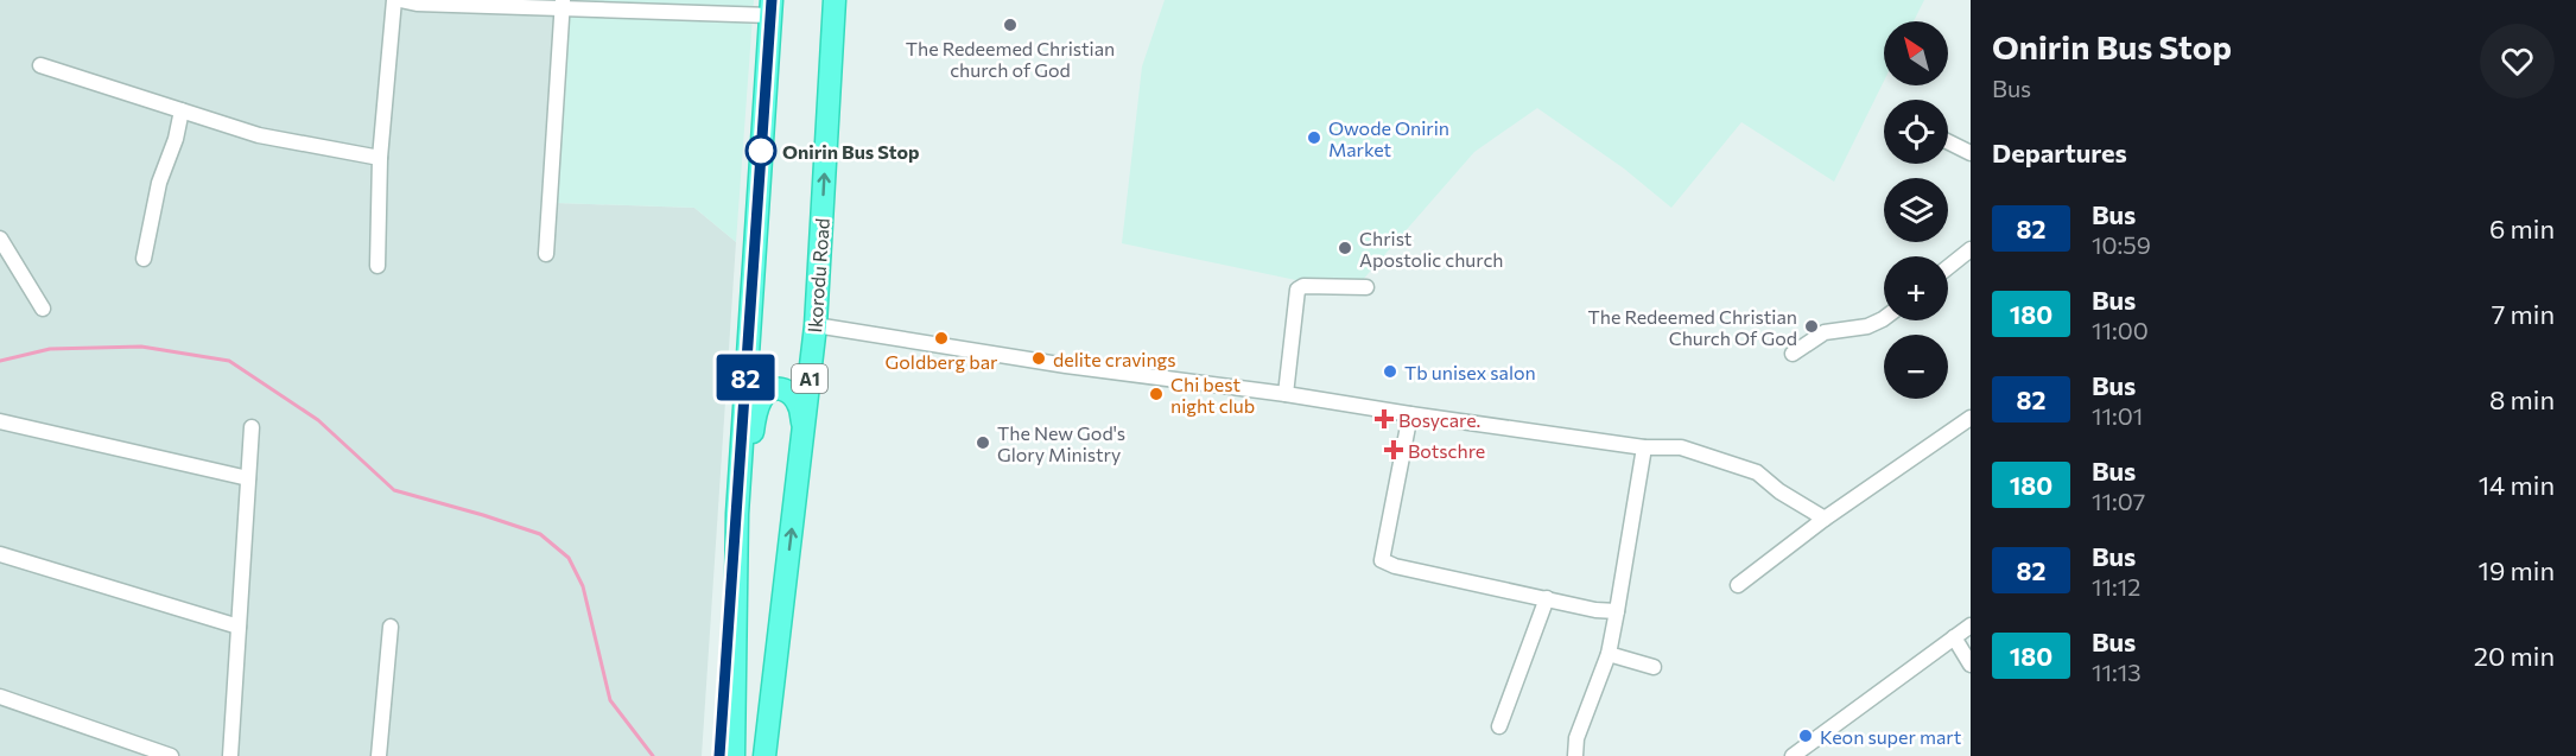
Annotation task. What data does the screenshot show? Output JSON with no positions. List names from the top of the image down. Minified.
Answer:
{"streets":{"highway":["Ikorodu Road","A1"]},"places":{"other":["The Redeemed Christian church of God","Owode Onirin Market","Onirin Bus Stop","Christ Apostolic church","The Redeemed Christian Church Of God","Goldberg bar","delite cravings","Tb unisex salon","Chi best night club","The New God's Glory Ministry","Keon super mart"],"health":["Bosycare.","Botschre"]},"lines":["bus line 82"],"north":"top left","page":{"on_map":"82","heading":[["Onirin Bus Stop","Bus"],"Departures"],"map_buttons":["+","−"],"list":[{"mark":"82","name":"Bus","note":"10:59","value":"6 min"},{"mark":"180","name":"Bus","note":"11:00","value":"7 min"},{"mark":"82","name":"Bus","note":"11:01","value":"8 min"},{"mark":"180","name":"Bus","note":"11:07","value":"14 min"},{"mark":"82","name":"Bus","note":"11:12","value":"19 min"},{"mark":"180","name":"Bus","note":"11:13","value":"20 min"}]}}
